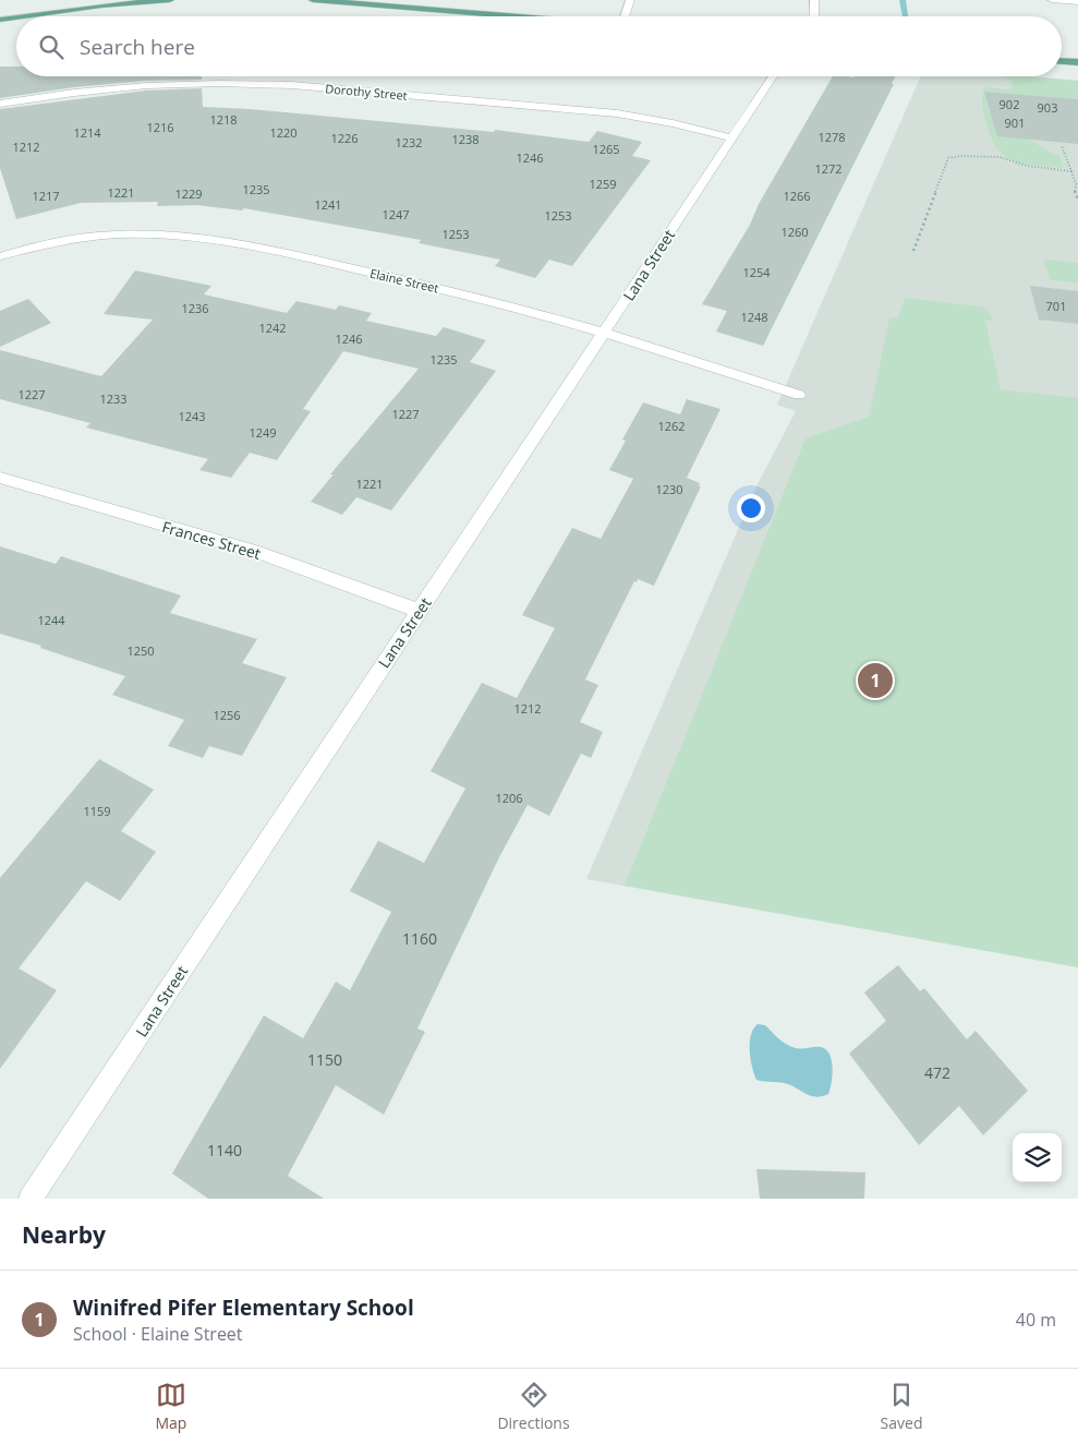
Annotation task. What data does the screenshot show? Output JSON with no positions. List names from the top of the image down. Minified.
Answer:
{"streets":{"street":["Dorothy Street","Lana Street","Elaine Street","Frances Street"]},"crossings":[["Dorothy Street","Lana Street"],["Lana Street","Elaine Street"],["Lana Street","Frances Street"]],"house_numbers":["902","903","1218","901","1216","1214","1220","1278","1226","1238","1232","1212","1265","1246","1272","1259","1235","1221","1229","1217","1266","1241","1247","1253","1260","1253","1254","701","1236","1248","1242","1246","1235","1227","1233","1227","1243","1262","1249","1221","1230","1244","1250","1212","1256","1206","1159","1160","1150","472","1140"],"page":{"search":"Search here","pins":"1","heading":"Nearby","list":[{"mark":"1","name":"Winifred Pifer Elementary School","note":"School · Elaine Street","value":"40 m"}],"nav":["Map","Directions","Saved"]}}
